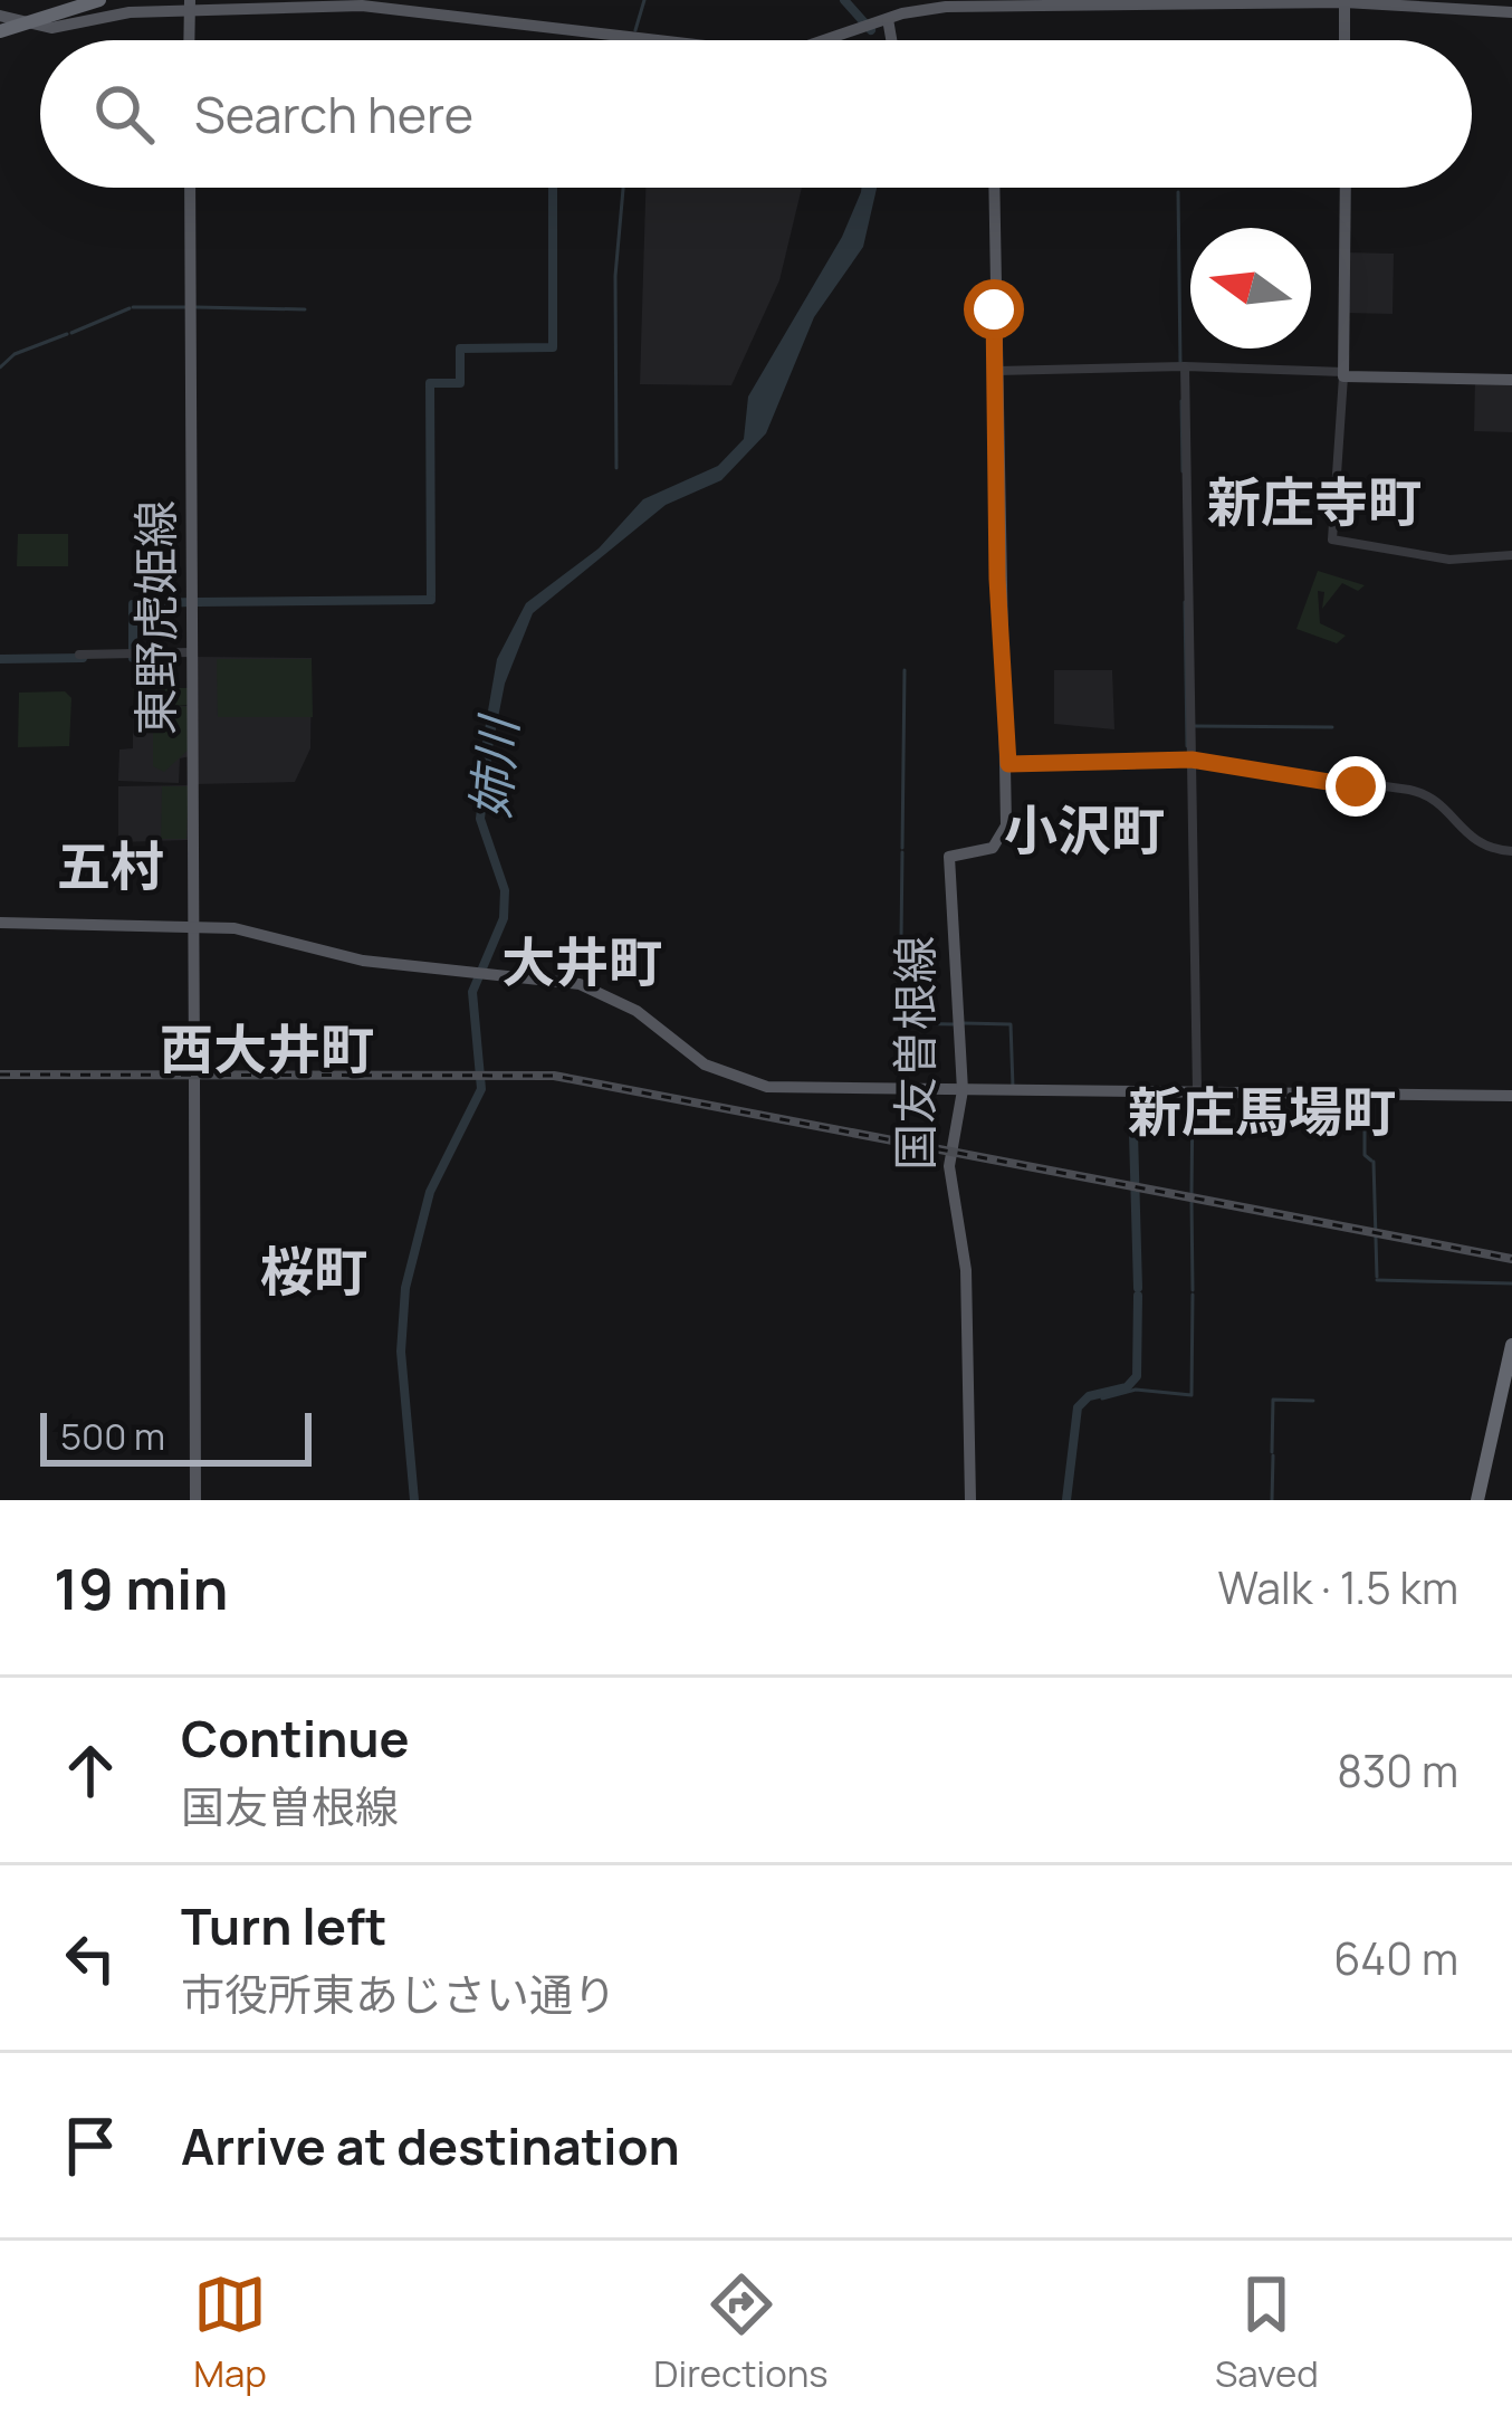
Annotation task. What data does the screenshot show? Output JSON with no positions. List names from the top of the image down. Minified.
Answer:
{"streets":{"main road":["東野虎姫線","国友曽根線"]},"districts":["新庄寺町","小沢町","五村","大井町","西大井町","新庄馬場町","桜町"],"water":["姉川"],"scale_bar":"500 m","north":"left","page":{"search":"Search here","scale":"500 m","heading":["19 min","Walk · 1.5 km"],"list":[["Continue","国友曽根線","830 m"],["Turn left","市役所東あじさい通り","640 m"],"Arrive at destination"],"nav":["Map","Directions","Saved"]}}
